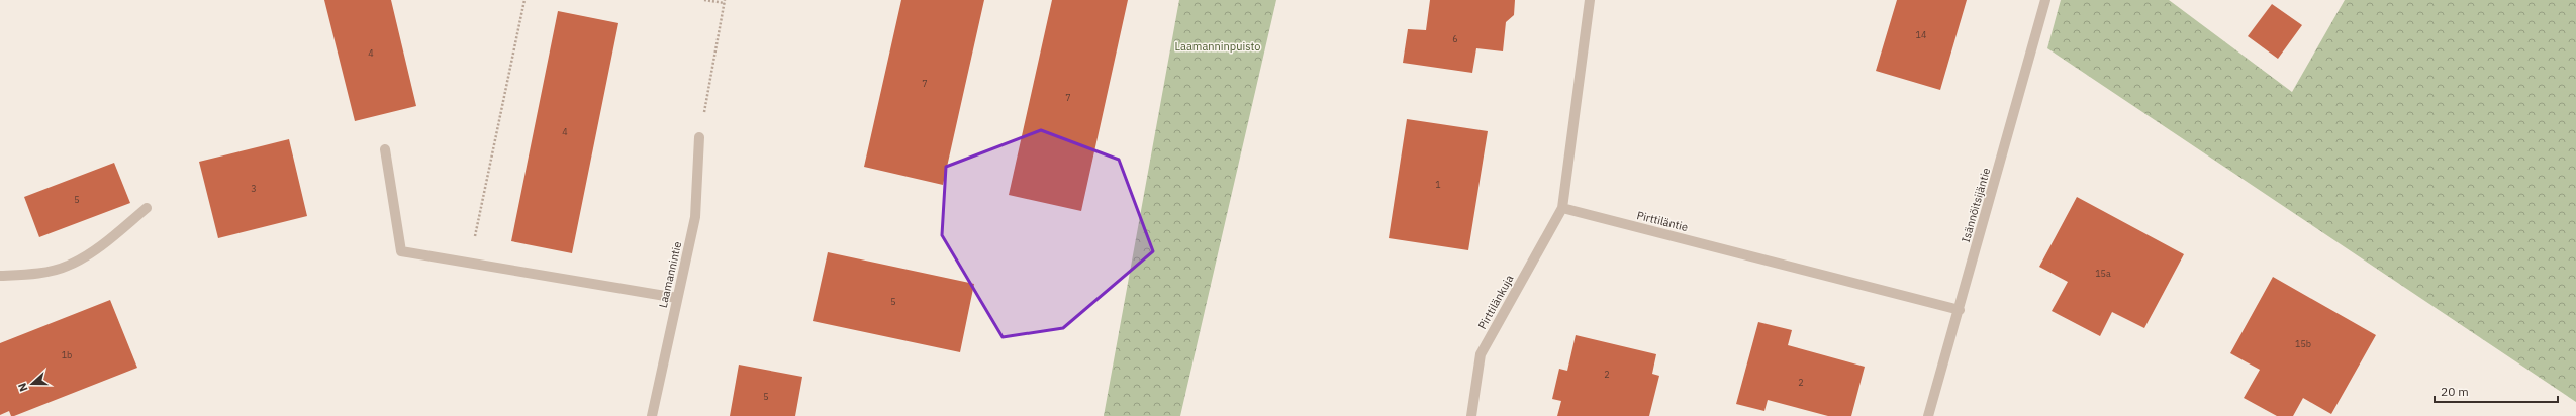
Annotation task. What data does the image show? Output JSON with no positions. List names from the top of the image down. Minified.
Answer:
{"streets":{"street":["Isännöitsijäntie","Pirttiläntie","Laamannintie","Pirttilänkuja"]},"crossings":[["Isännöitsijäntie","Pirttiläntie"],["Pirttiläntie","Pirttilänkuja"]],"parks":["Laamanninpuisto"],"house_numbers":["14","6","4","7","7","4","1","3","5","15a","5","15b","1b","2","2","5"],"scale_bar":"20 m","north":"left"}
